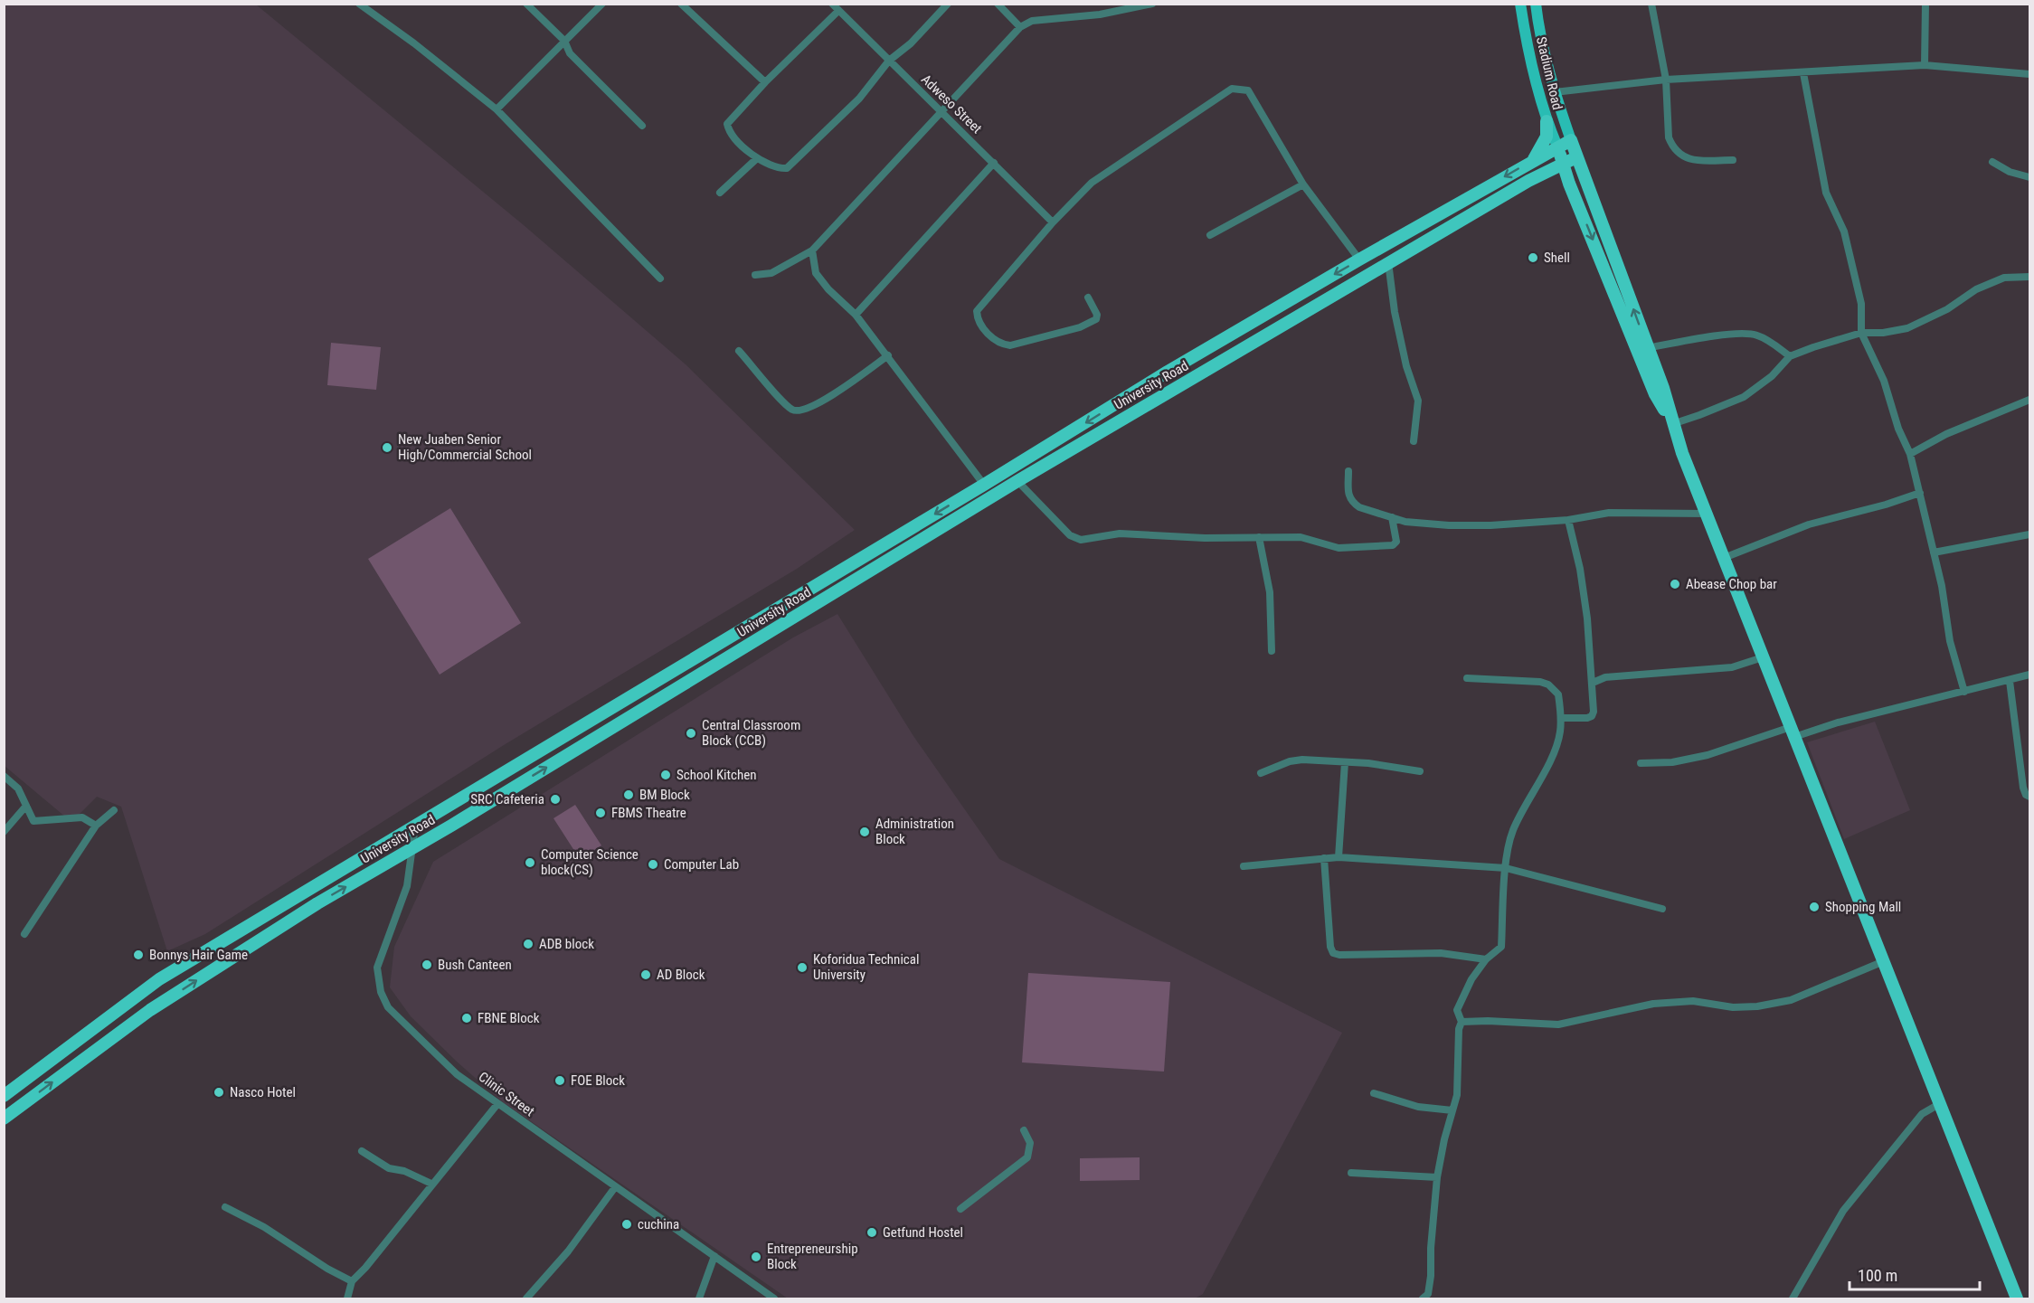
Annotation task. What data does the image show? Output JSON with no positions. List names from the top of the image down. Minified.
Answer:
{"streets":{"highway":["University Road"],"main road":["Stadium Road"],"street":["Adweso Street","Clinic Street"]},"crossings":[["Stadium Road","University Road"],["University Road","Clinic Street"]],"places":["Shell","New Juaben Senior High/Commercial School","Abease Chop bar","Central Classroom Block (CCB)","School Kitchen","BM Block","SRC Cafeteria","FBMS Theatre","Administration Block","Computer Science block(CS)","Computer Lab","Shopping Mall","ADB block","Bonnys Hair Game","Bush Canteen","Koforidua Technical University","AD Block","FBNE Block","FOE Block","Nasco Hotel","cuchina","Getfund Hostel","Entrepreneurship Block"],"scale_bar":"100 m"}
